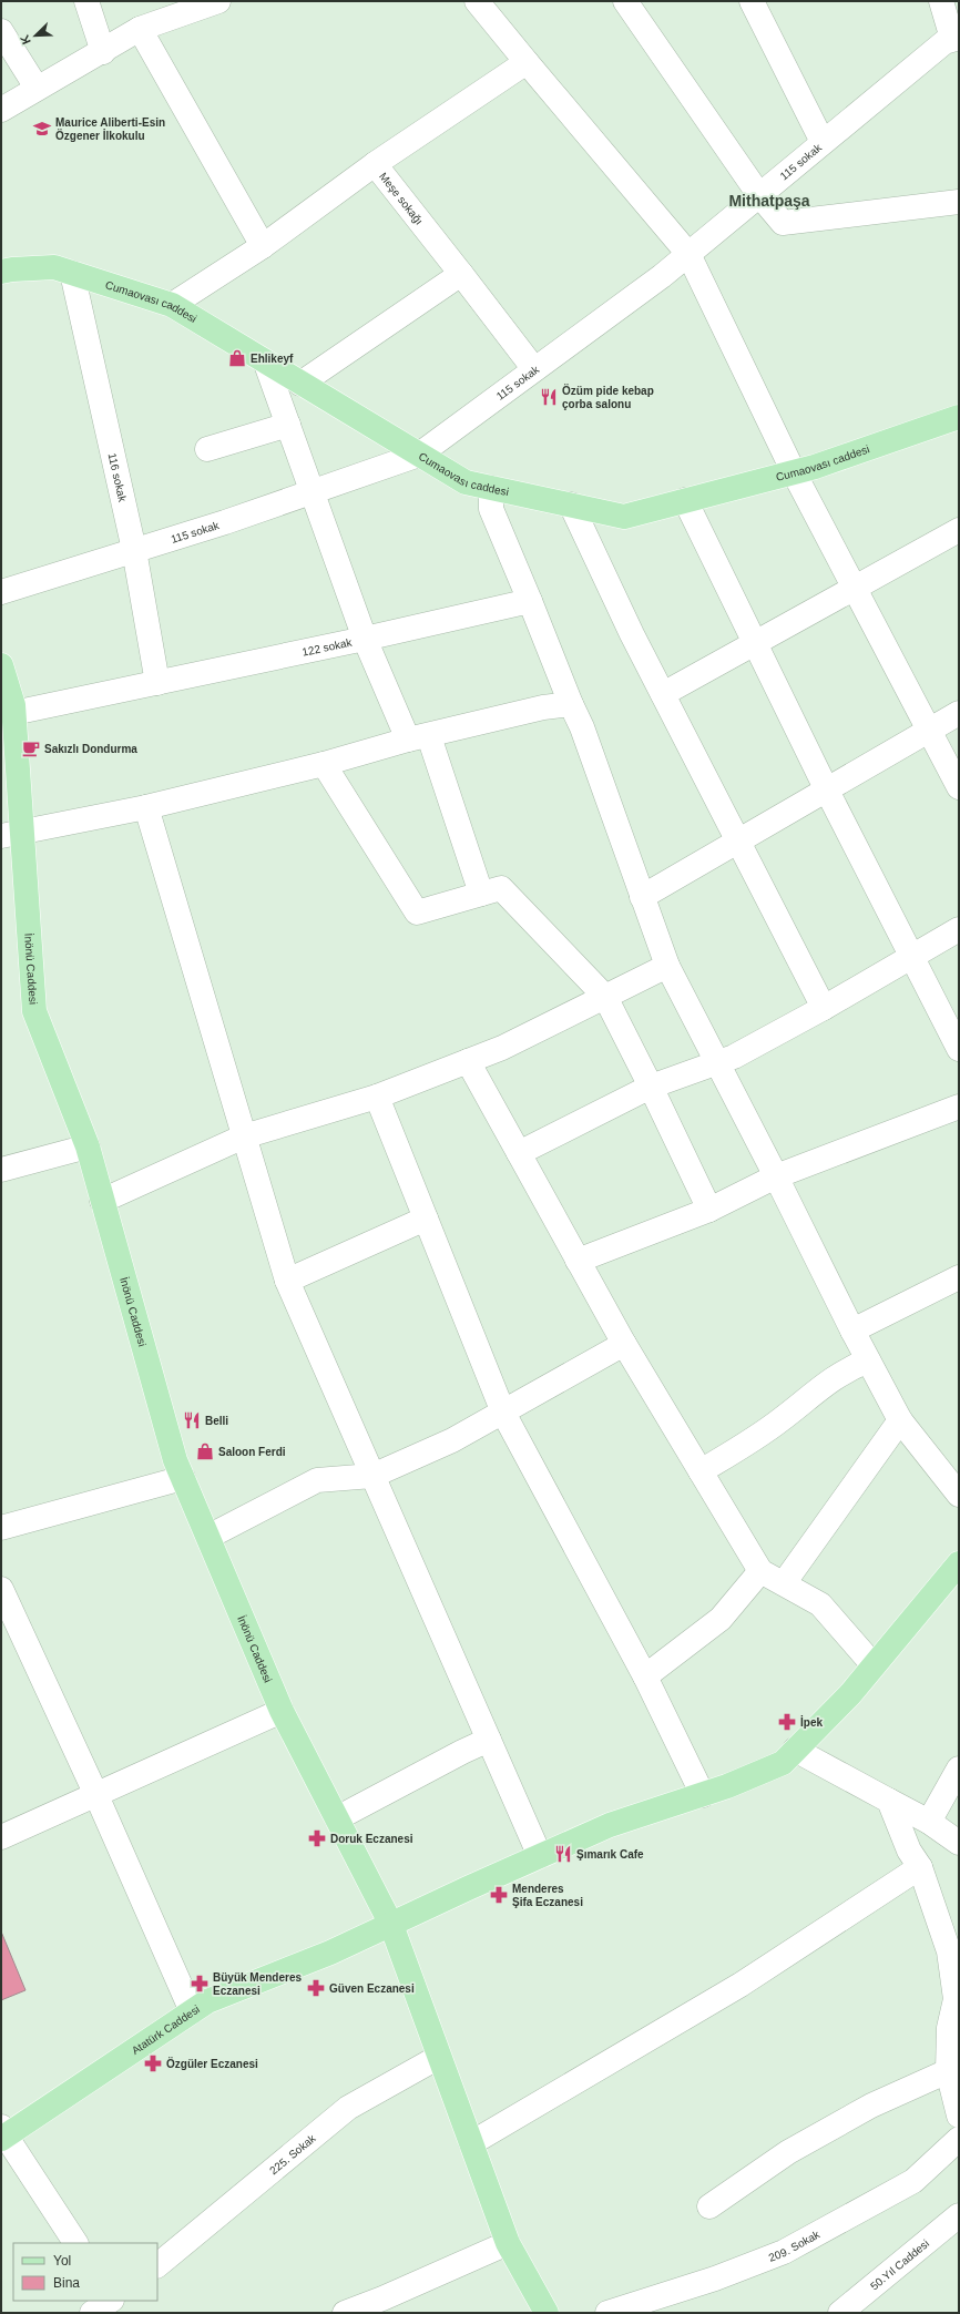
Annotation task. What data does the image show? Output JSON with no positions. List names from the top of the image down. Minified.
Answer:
{"streets":{"main road":["Cumaovası caddesi","İnönü Caddesi","Atatürk Caddesi"],"street":["115 sokak","Meşe sokağı","116 sokak","122 sokak","225. Sokak","209. Sokak","50.Yıl Caddesi"]},"crossings":[["115 sokak","Meşe sokağı"],["115 sokak","Cumaovası caddesi"],["115 sokak","116 sokak"],["Meşe sokağı","Cumaovası caddesi"],["Cumaovası caddesi","116 sokak"],["116 sokak","122 sokak"],["122 sokak","İnönü Caddesi"],["İnönü Caddesi","Atatürk Caddesi"],["İnönü Caddesi","225. Sokak"]],"districts":["Mithatpaşa"],"places":{"school or university":["Maurice Aliberti-Esin Özgener İlkokulu"],"shop":["Ehlikeyf","Saloon Ferdi"],"restaurant":["Özüm pide kebap çorba salonu","Belli","Şımarık Cafe"],"cafe":["Sakızlı Dondurma"],"pharmacy":["İpek","Doruk Eczanesi","Menderes Şifa Eczanesi","Büyük Menderes Eczanesi","Güven Eczanesi","Özgüler Eczanesi"]},"legend":["Yol","Bina"],"north":"bottom left"}
